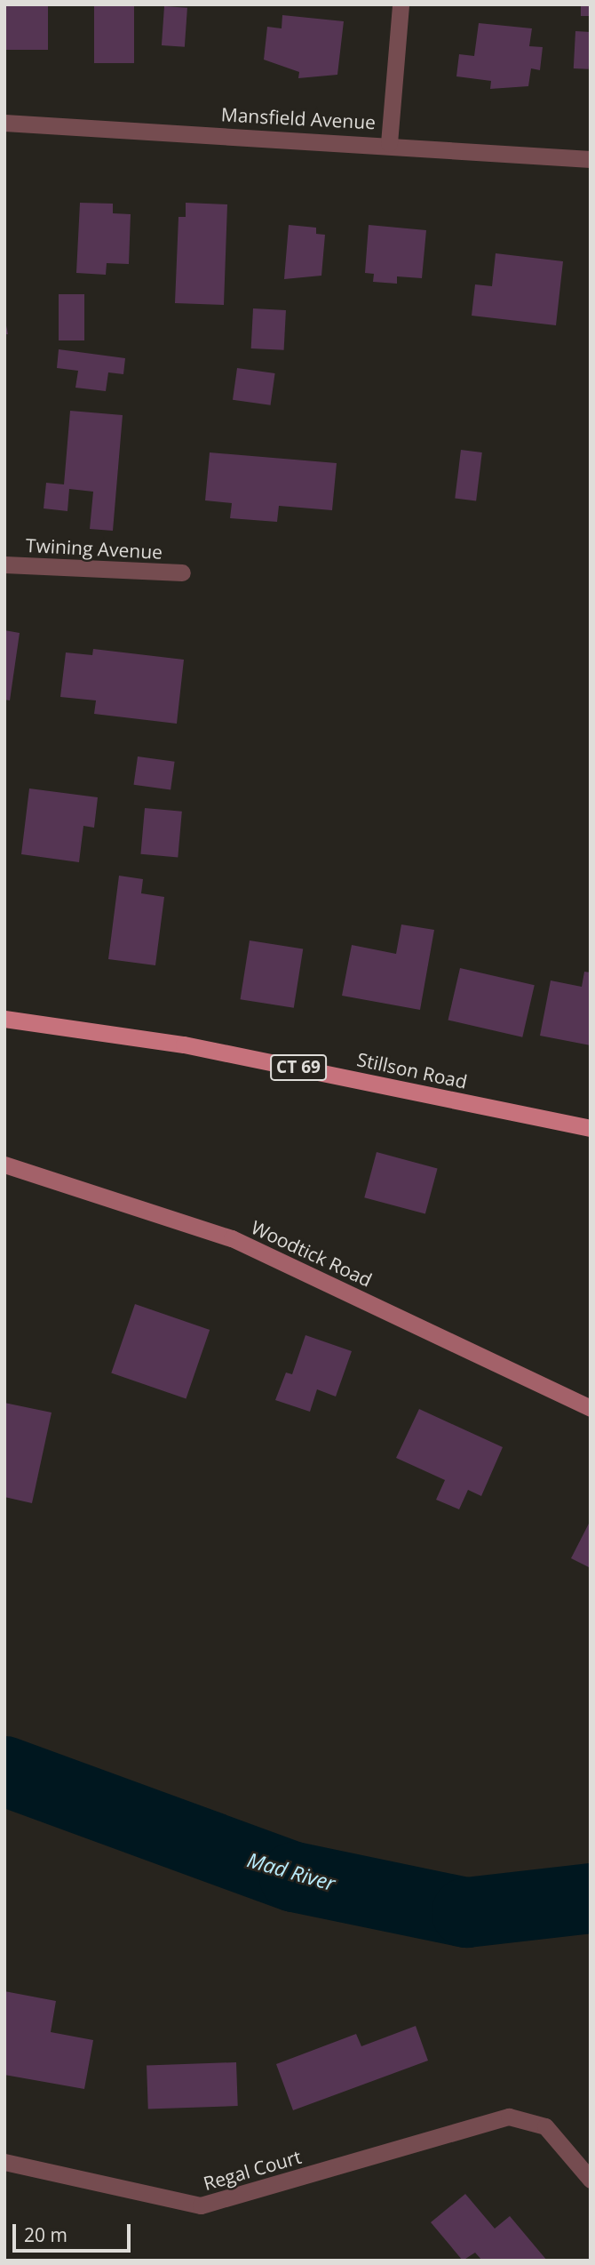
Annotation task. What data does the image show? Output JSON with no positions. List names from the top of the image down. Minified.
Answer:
{"streets":{"main road":["CT 69","Stillson Road","Woodtick Road"],"street":["Mansfield Avenue","Twining Avenue","Regal Court"]},"water":["Mad River"],"scale_bar":"20 m"}
